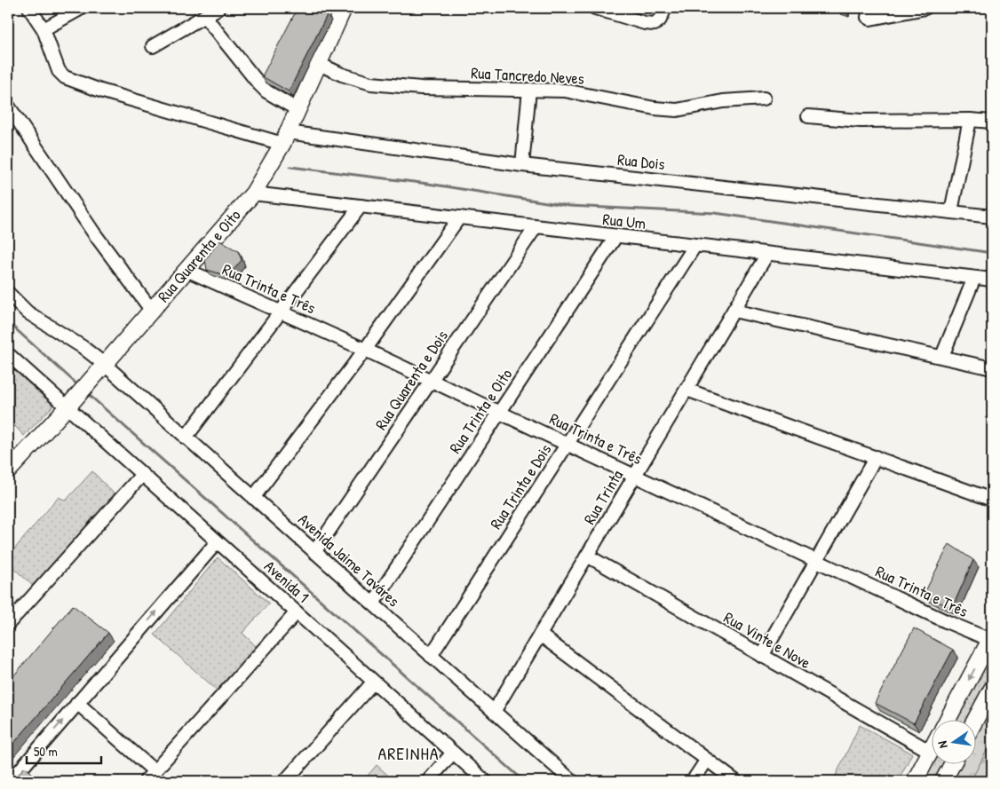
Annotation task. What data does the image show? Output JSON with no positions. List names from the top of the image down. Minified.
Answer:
{"streets":{"main road":["Rua Quarenta e Oito"],"street":["Rua Tancredo Neves","Rua Dois","Rua Um","Rua Trinta e Três","Rua Quarenta e Dois","Rua Trinta e Oito","Rua Trinta e Dois","Rua Trinta","Avenida Jaime Taváres","Avenida 1","Rua Vinte e Nove"]},"crossings":[["Rua Tancredo Neves","Rua Quarenta e Oito"],["Rua Dois","Rua Quarenta e Oito"],["Rua Um","Rua Quarenta e Oito"],["Rua Um","Rua Quarenta e Dois"],["Rua Um","Rua Trinta e Oito"],["Rua Um","Rua Trinta e Dois"],["Rua Um","Rua Trinta"],["Rua Quarenta e Oito","Rua Trinta e Três"],["Rua Quarenta e Oito","Avenida Jaime Taváres"],["Rua Quarenta e Oito","Avenida 1"],["Rua Trinta e Três","Rua Quarenta e Dois"],["Rua Trinta e Três","Rua Trinta e Oito"],["Rua Trinta e Três","Rua Trinta e Dois"],["Rua Trinta e Três","Rua Trinta"],["Rua Quarenta e Dois","Avenida Jaime Taváres"],["Rua Trinta e Oito","Avenida Jaime Taváres"],["Rua Trinta e Dois","Avenida Jaime Taváres"],["Rua Trinta","Avenida Jaime Taváres"],["Rua Trinta","Rua Vinte e Nove"]],"districts":["AREINHA"],"scale_bar":"50 m","north":"left"}
